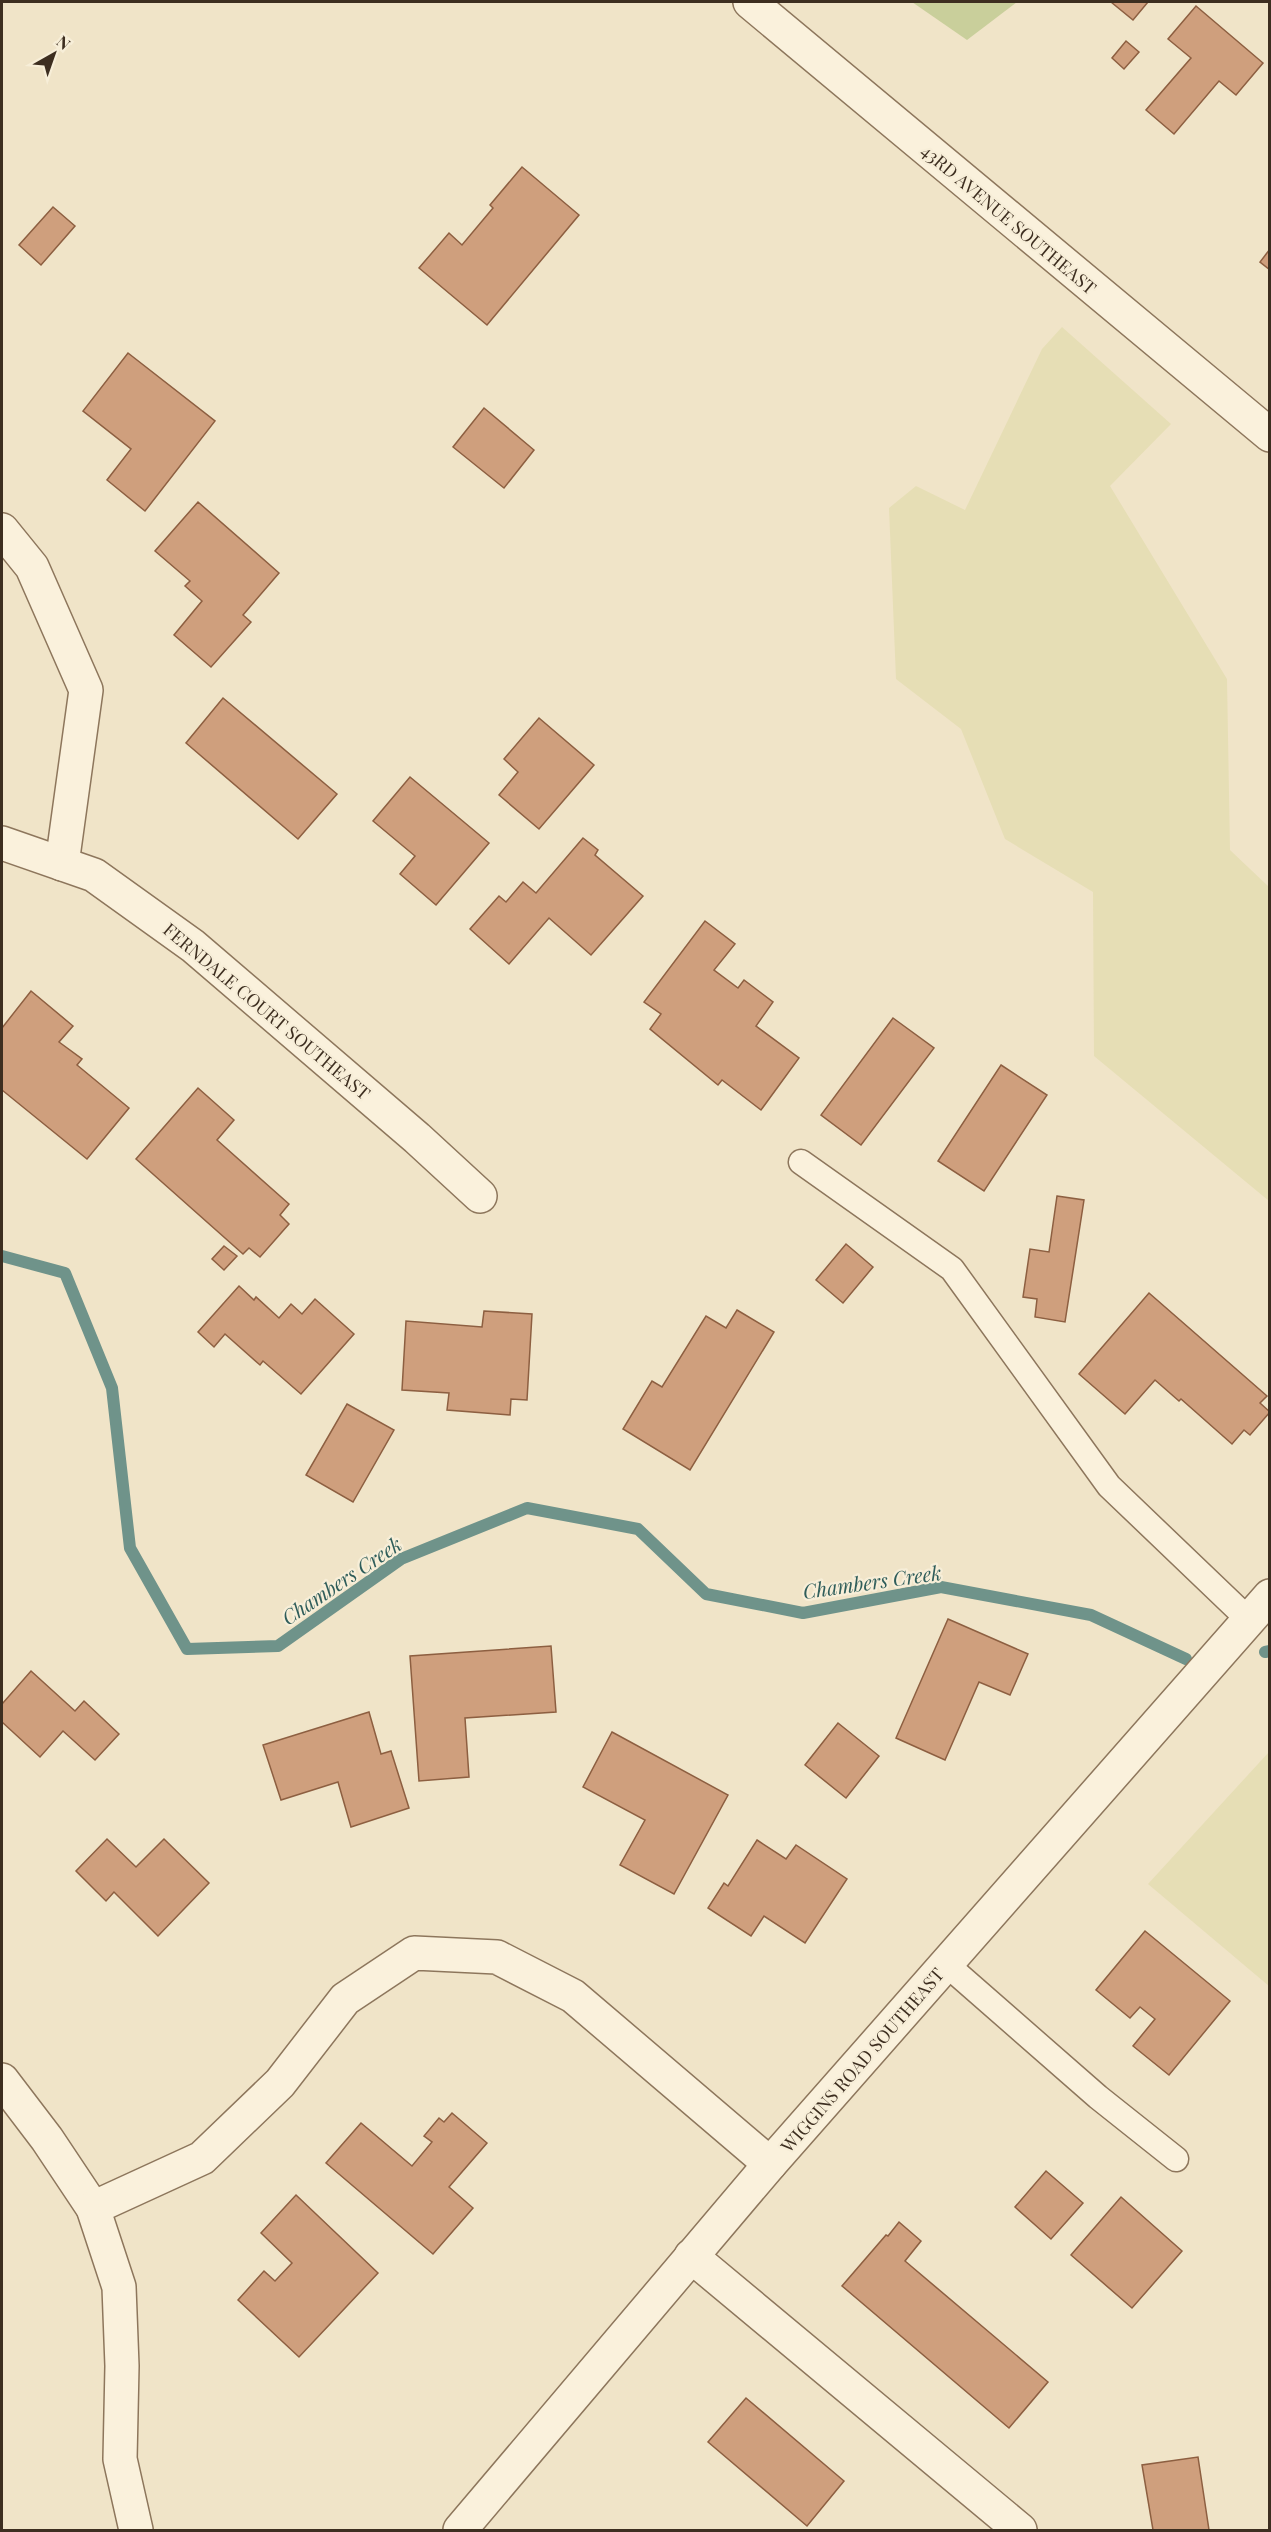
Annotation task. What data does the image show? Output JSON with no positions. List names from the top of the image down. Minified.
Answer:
{"streets":{"street":["43RD AVENUE SOUTHEAST","FERNDALE COURT SOUTHEAST","WIGGINS ROAD SOUTHEAST"]},"water":["Chambers Creek"],"north":"top right"}
